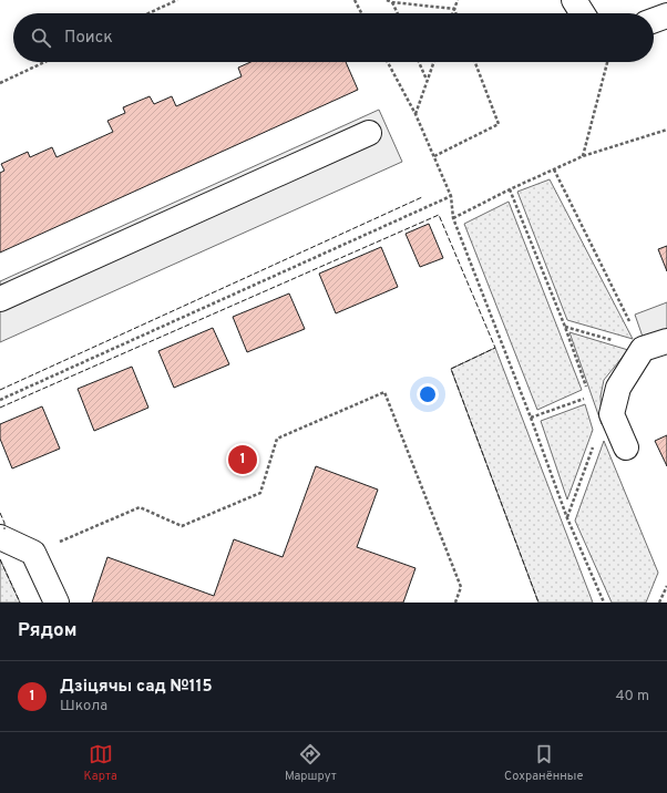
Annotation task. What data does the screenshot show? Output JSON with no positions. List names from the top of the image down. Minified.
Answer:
{"page":{"search":"Поиск","pins":"1","heading":"Рядом","list":[{"mark":"1","name":"Дзіцячы сад №115","note":"Школа","value":"40 m"}],"nav":["Карта","Маршрут","Сохранённые"]}}
